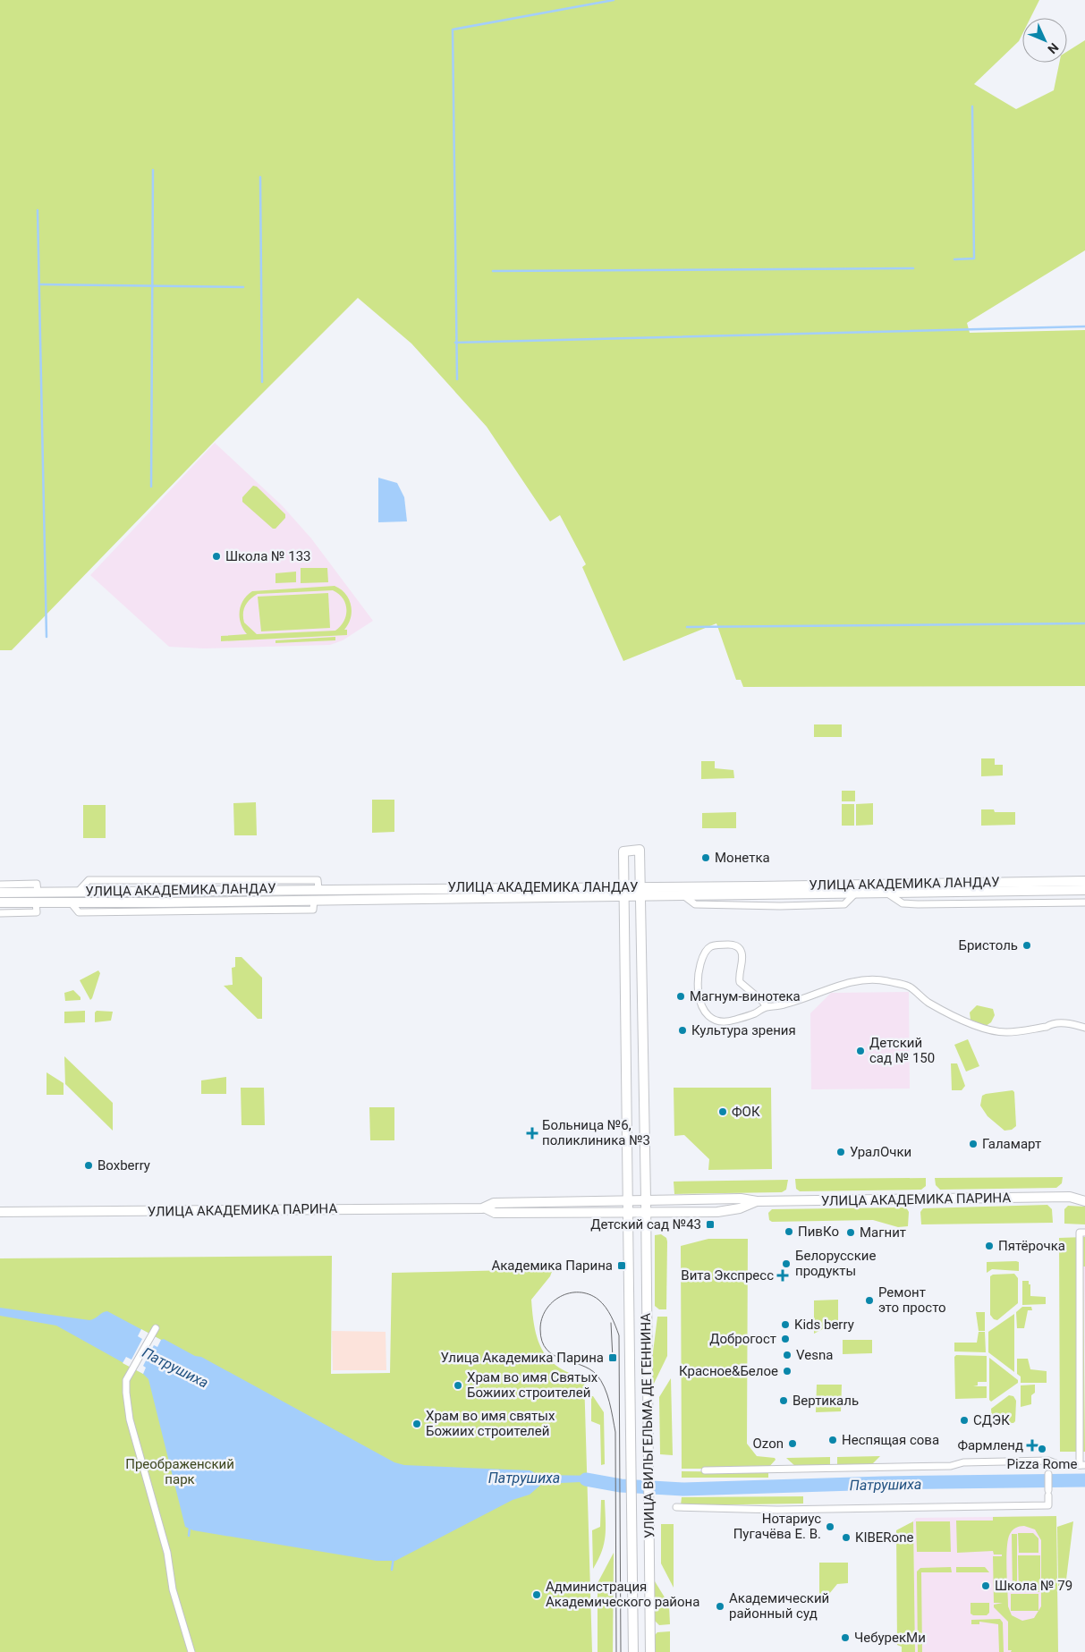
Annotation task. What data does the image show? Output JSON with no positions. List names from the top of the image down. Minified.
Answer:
{"streets":{"street":["УЛИЦА АКАДЕМИКА ЛАНДАУ","УЛИЦА АКАДЕМИКА ПАРИНА","УЛИЦА ВИЛЬГЕЛЬМА ДЕ ГЕННИНА"]},"crossings":[["УЛИЦА АКАДЕМИКА ЛАНДАУ","УЛИЦА ВИЛЬГЕЛЬМА ДЕ ГЕННИНА"],["УЛИЦА АКАДЕМИКА ПАРИНА","УЛИЦА ВИЛЬГЕЛЬМА ДЕ ГЕННИНА"]],"water":["Патрушиха"],"parks":["Преображенский парк"],"places":{"other":["Школа № 133","Монетка","Бристоль","Магнум-винотека","Культура зрения","Детский сад № 150","ФОК","Галамарт","УралОчки","Boxberry","ПивКо","Магнит","Пятёрочка","Белорусские продукты","Ремонт это просто","Kids berry","Доброгост","Vesna","Красное&Белое","Храм во имя Святых Божиих строителей","Вертикаль","СДЭК","Храм во имя святых Божиих строителей","Неспящая сова","Ozon","Pizza Rome","Нотариус Пугачёва Е. В.","KIBERone","Школа № 79","Администрация Академического района","Академический районный суд","ЧебурекМи"],"health":["Больница №6, поликлиника №3","Вита Экспресс","Фармленд"],"transit":["Детский сад №43","Академика Парина","Улица Академика Парина"]},"north":"bottom right"}
